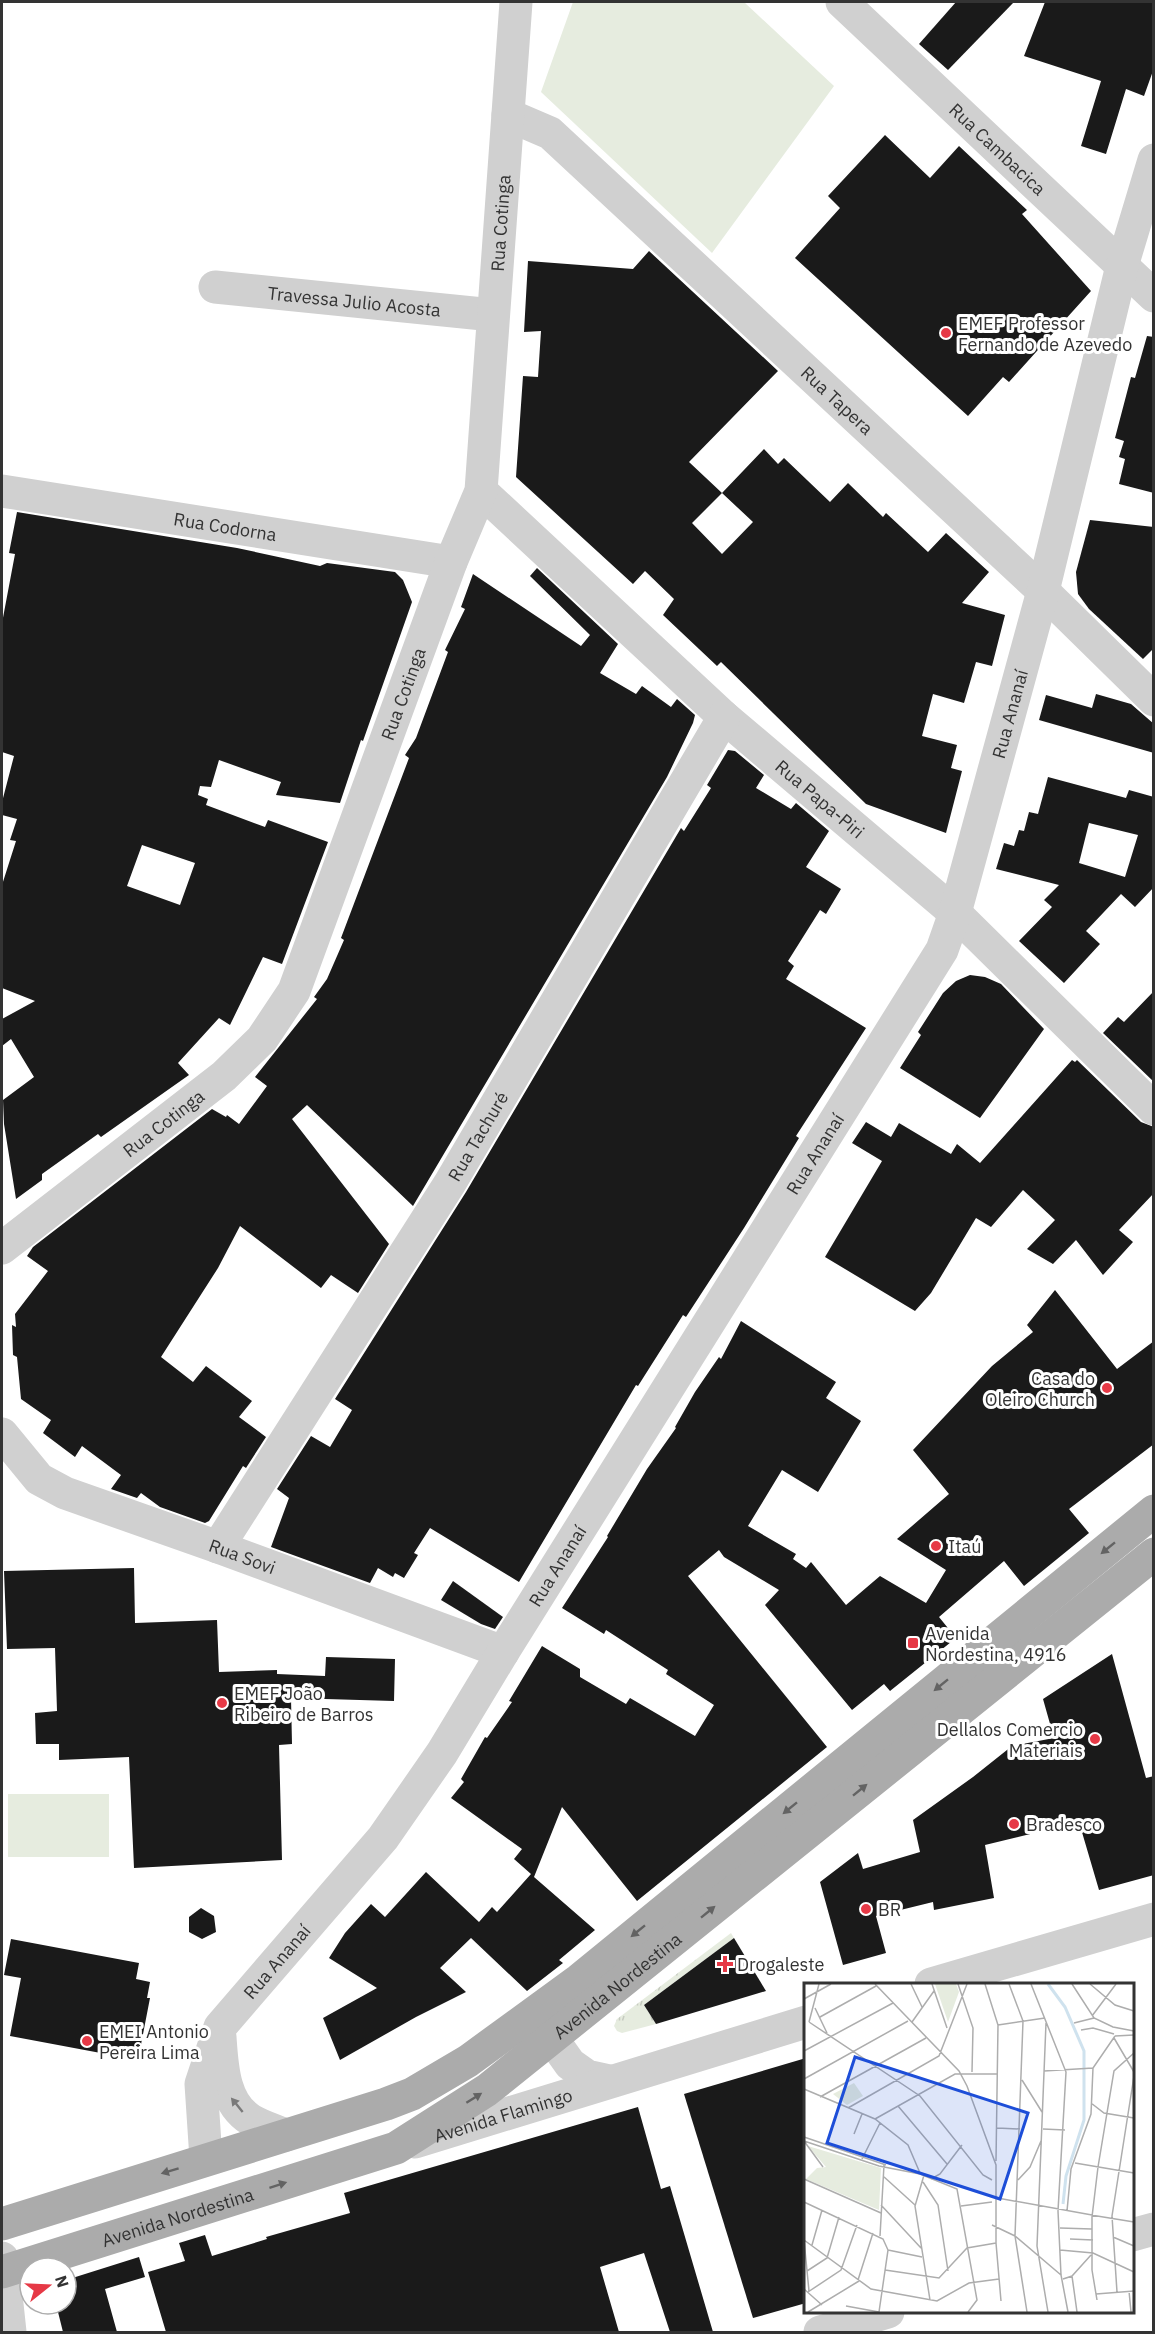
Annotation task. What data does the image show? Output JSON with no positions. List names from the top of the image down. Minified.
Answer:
{"streets":{"main road":["Avenida Nordestina"],"street":["Rua Cambacica","Rua Cotinga","Travessa Julio Acosta","Rua Tapera","Rua Codorna","Rua Ananaí","Rua Papa-Piri","Rua Tachuré","Rua Sovi","Avenida Flamingo"]},"crossings":[["Rua Cambacica","Rua Ananaí"],["Rua Cotinga","Travessa Julio Acosta"],["Rua Cotinga","Rua Tapera"],["Rua Cotinga","Rua Codorna"],["Rua Cotinga","Rua Papa-Piri"],["Rua Tapera","Rua Ananaí"],["Rua Ananaí","Rua Papa-Piri"],["Rua Ananaí","Rua Sovi"],["Rua Ananaí","Avenida Nordestina"],["Rua Papa-Piri","Rua Tachuré"],["Rua Tachuré","Rua Sovi"],["Avenida Nordestina","Avenida Flamingo"]],"places":{"other":["EMEF Professor Fernando de Azevedo","Casa do Oleiro Church","Itaú","EMEF João Ribeiro de Barros","Dellalos Comercio Materiais","Bradesco","BR","EMEI Antonio Pereira Lima"],"transit":["Avenida Nordestina, 4916"],"health":["Drogaleste"]},"north":"right"}
